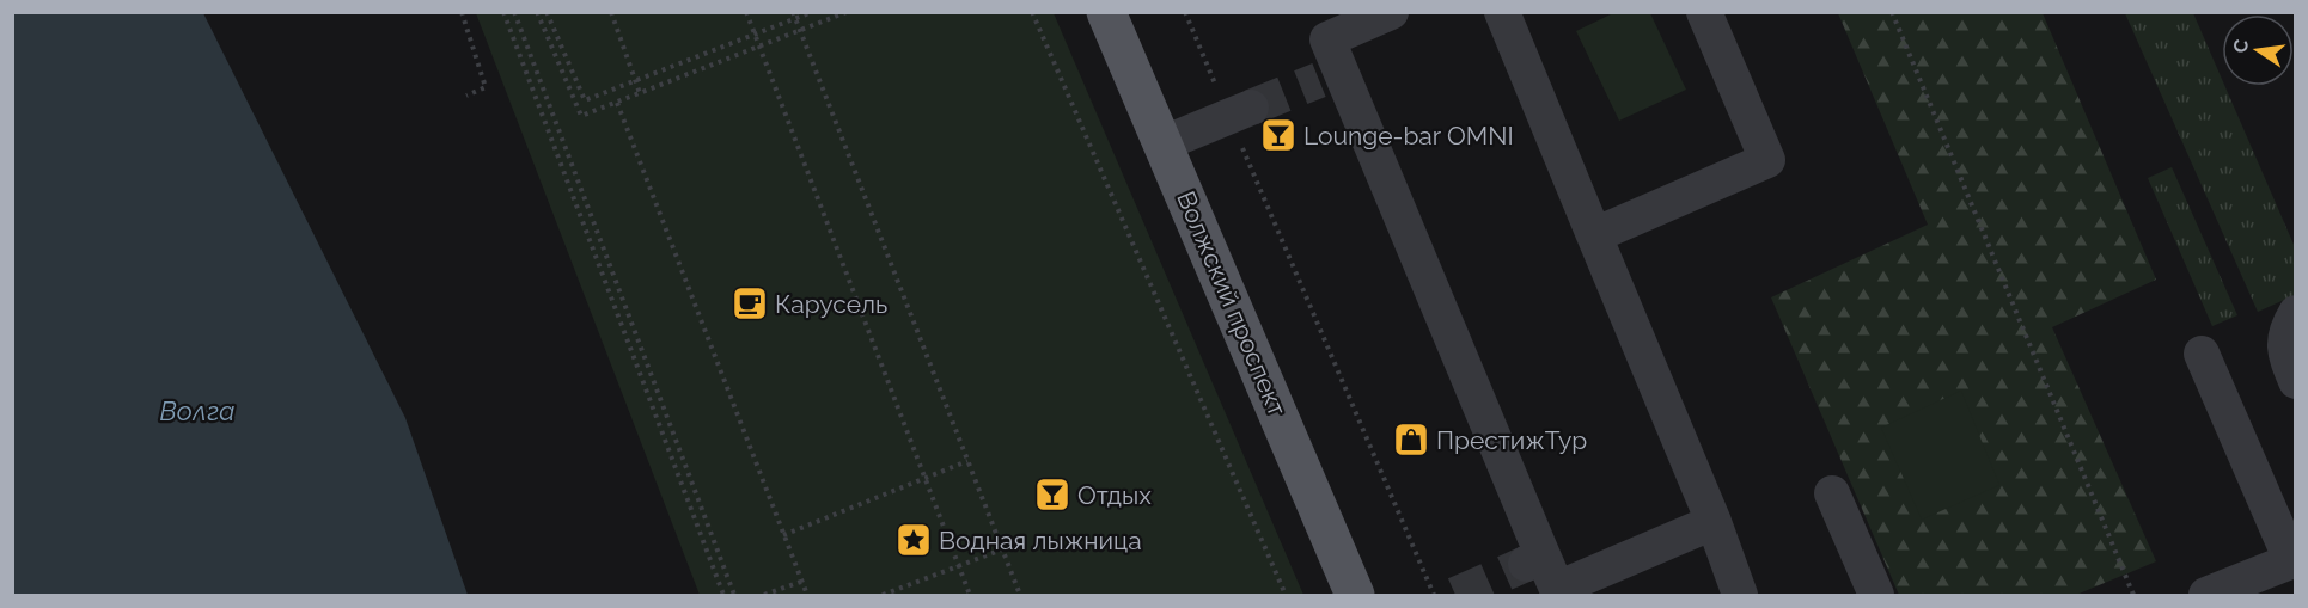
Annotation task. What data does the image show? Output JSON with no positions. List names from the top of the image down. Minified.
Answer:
{"streets":{"main road":["Волжский проспект"]},"water":["Волга"],"places":{"bar":["Lounge-bar OMNI","Отдых"],"cafe":["Карусель"],"shop":["ПрестижТур"],"place":["Водная лыжница"]},"north":"left"}
